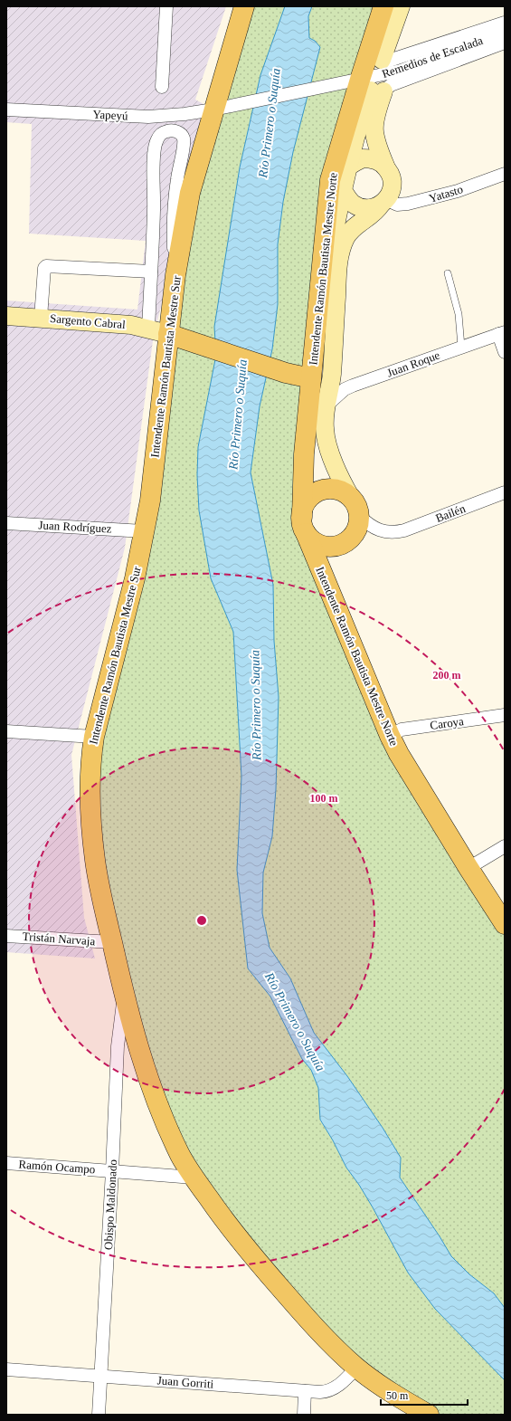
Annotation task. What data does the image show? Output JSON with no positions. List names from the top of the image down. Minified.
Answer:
{"streets":{"main road":["Intendente Ramón Bautista Mestre Norte","Intendente Ramón Bautista Mestre Sur"],"street":["Remedios de Escalada","Yapeyú","Yatasto","Sargento Cabral","Juan Roque","Bailén","Juan Rodríguez","Caroya","Tristán Narvaja","Ramón Ocampo","Obispo Maldonado","Juan Gorriti"]},"crossings":[["Remedios de Escalada","Yapeyú"],["Remedios de Escalada","Intendente Ramón Bautista Mestre Norte"],["Yapeyú","Intendente Ramón Bautista Mestre Norte"],["Yapeyú","Intendente Ramón Bautista Mestre Sur"],["Intendente Ramón Bautista Mestre Norte","Caroya"],["Sargento Cabral","Intendente Ramón Bautista Mestre Sur"],["Intendente Ramón Bautista Mestre Sur","Juan Rodríguez"],["Intendente Ramón Bautista Mestre Sur","Tristán Narvaja"],["Intendente Ramón Bautista Mestre Sur","Ramón Ocampo"],["Intendente Ramón Bautista Mestre Sur","Obispo Maldonado"],["Intendente Ramón Bautista Mestre Sur","Juan Gorriti"],["Ramón Ocampo","Obispo Maldonado"],["Obispo Maldonado","Juan Gorriti"]],"water":["Río Primero o Suquía"],"scale_bar":"50 m","rings":["200 m","100 m"]}
